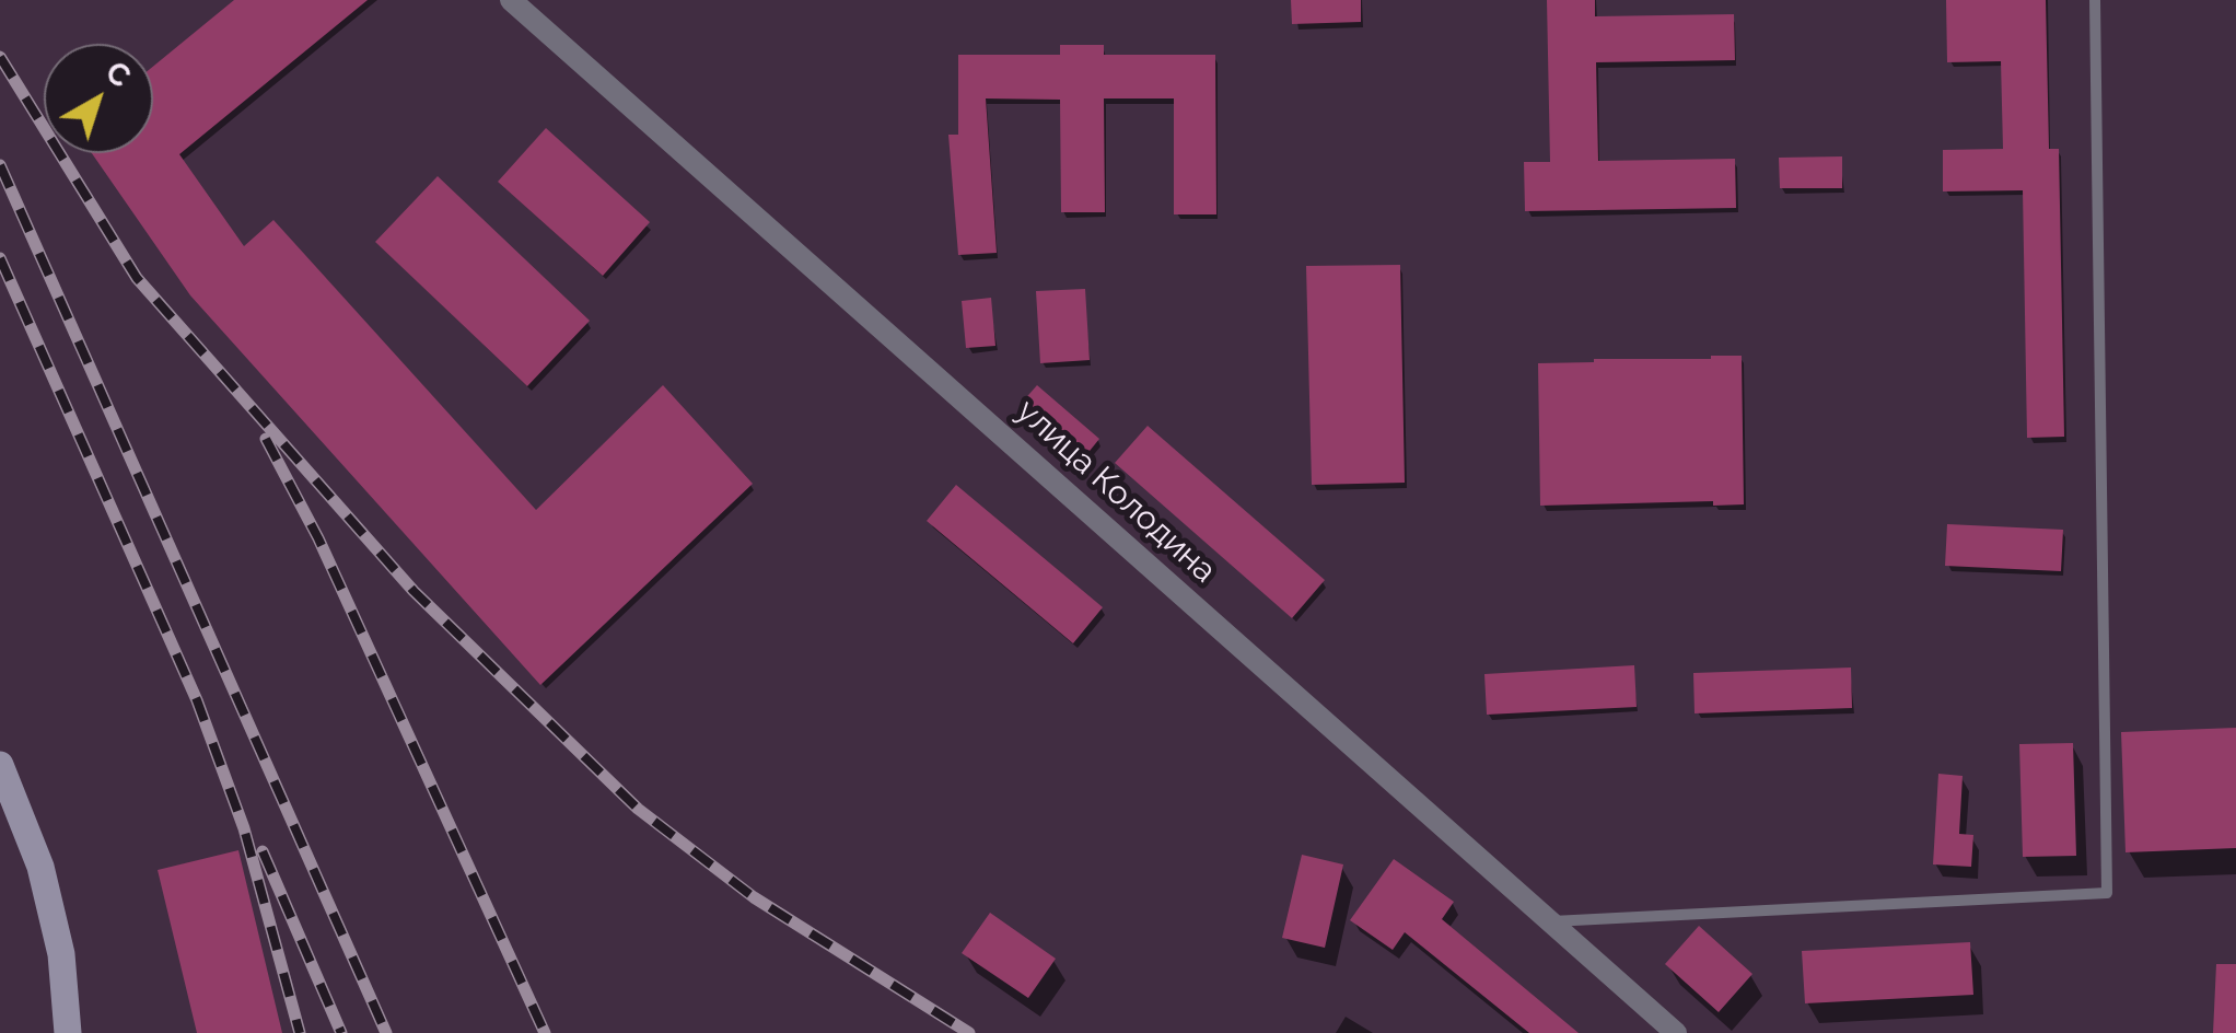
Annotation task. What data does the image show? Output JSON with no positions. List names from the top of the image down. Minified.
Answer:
{"streets":{"street":["улица Колодина"]},"north":"top right"}
